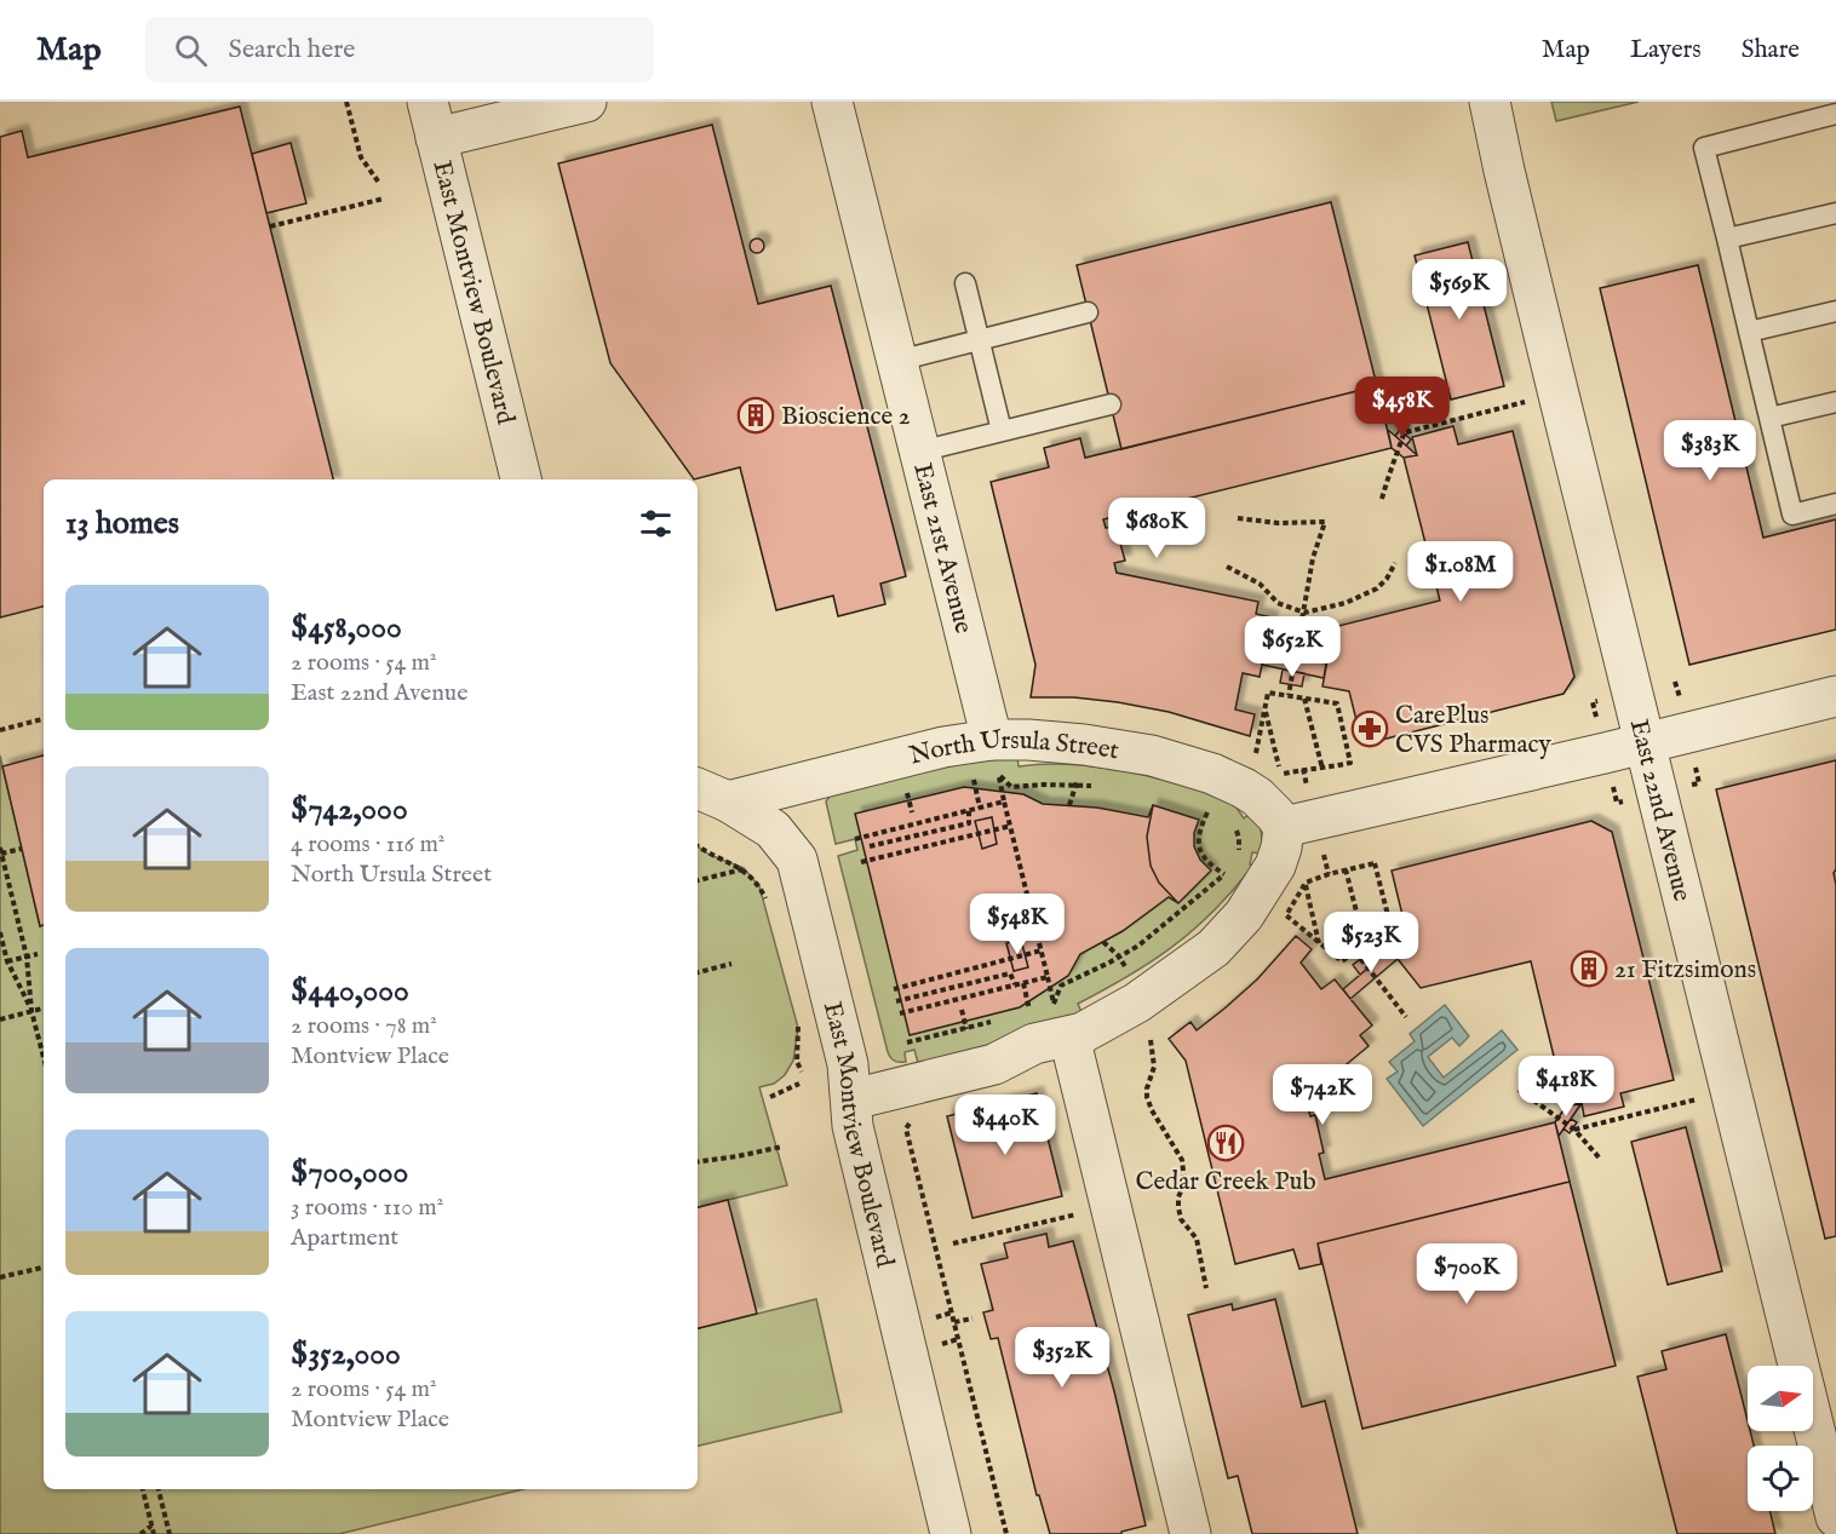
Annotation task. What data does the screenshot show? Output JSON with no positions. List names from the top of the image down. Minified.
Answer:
{"streets":{"street":["East Montview Boulevard","East 21st Avenue","North Ursula Street","East 22nd Avenue"]},"crossings":[["East Montview Boulevard","North Ursula Street"],["East 21st Avenue","North Ursula Street"]],"places":{"building":["Bioscience 2","21 Fitzsimons"],"pharmacy":["CarePlus CVS Pharmacy"],"restaurant":["Cedar Creek Pub"]},"north":"right","page":{"header":"Map","search":"Search here","nav":["Map","Layers","Share"],"price":["$569K","$458K","$383K","$680K","$1.08M","$652K","$548K","$523K","$418K","$742K","$440K","$700K","$352K"],"heading":"13 homes","list":[{"name":"$458,000","note":"2 rooms · 54 m² · East 22nd Avenue"},{"name":"$742,000","note":"4 rooms · 116 m² · North Ursula Street"},{"name":"$440,000","note":"2 rooms · 78 m² · Montview Place"},{"name":"$700,000","note":"3 rooms · 110 m² · Apartment"},{"name":"$352,000","note":"2 rooms · 54 m² · Montview Place"}]}}
